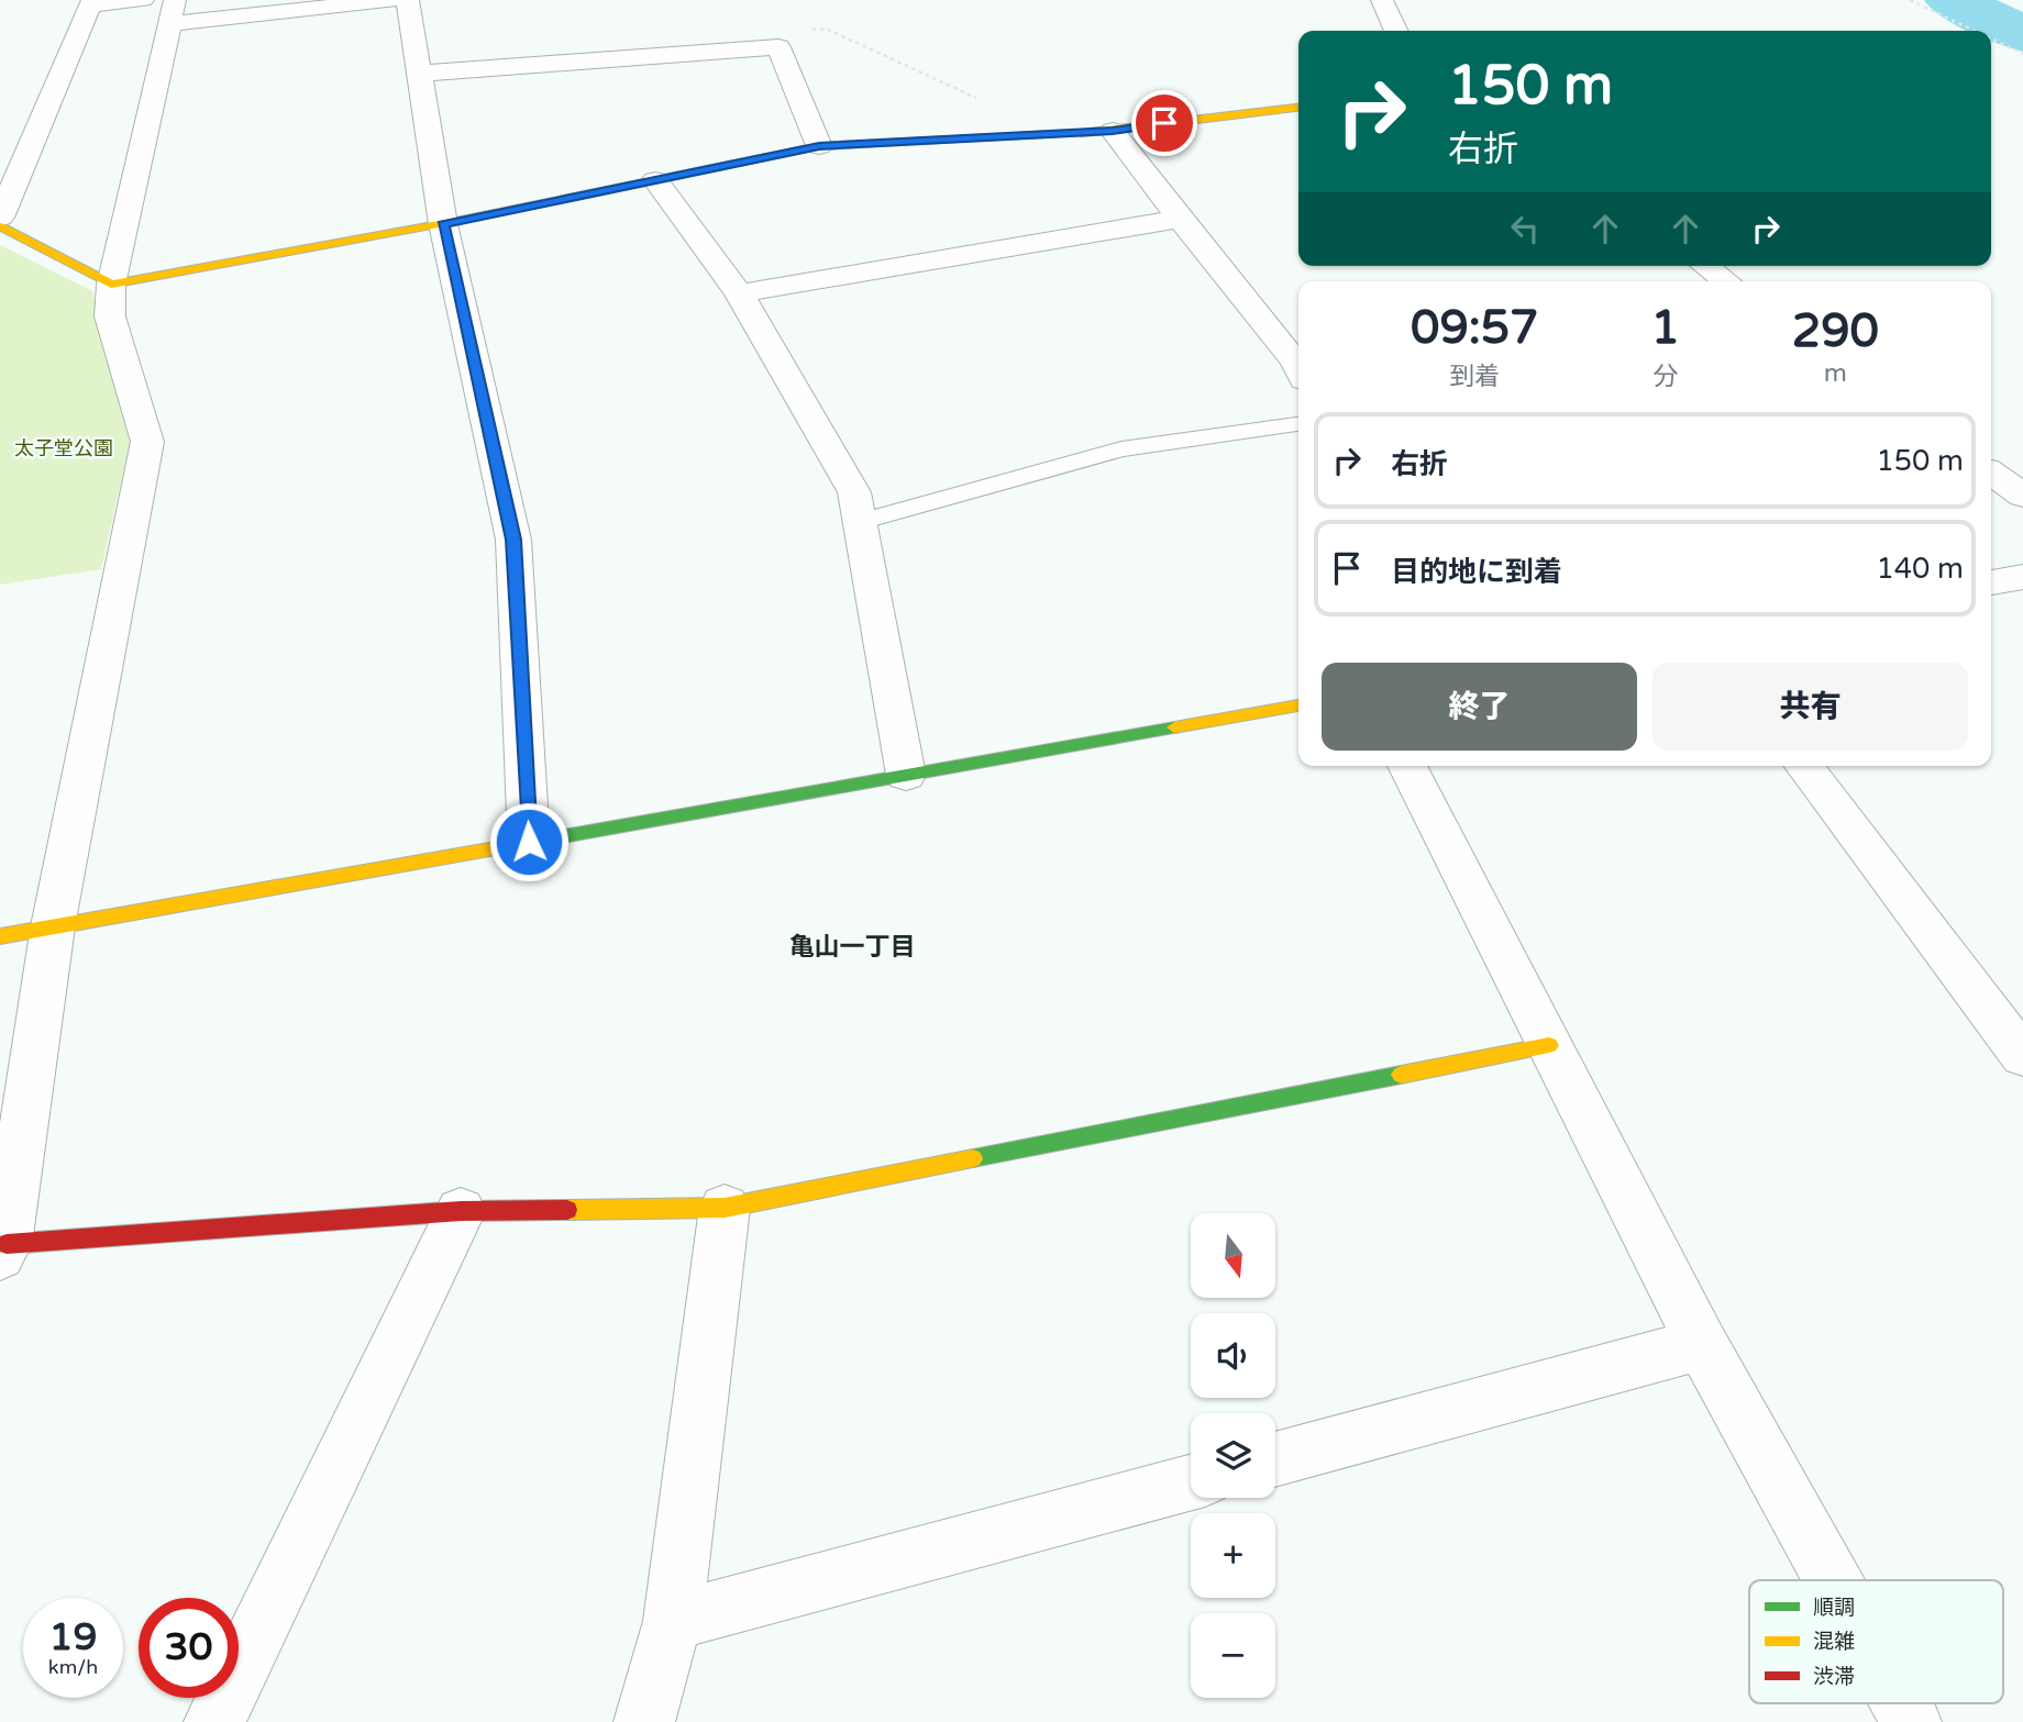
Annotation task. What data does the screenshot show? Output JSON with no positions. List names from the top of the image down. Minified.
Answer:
{"districts":["亀山一丁目"],"parks":["太子堂公園"],"legend":["順調","混雑","渋滞"],"north":"bottom","page":{"turn":["150 m","右折"],"eta":["09:57","到着","1","分","290","m"],"list":[{"name":"右折","value":"150 m"},{"name":"目的地に到着","value":"140 m"}],"buttons":["終了","共有"],"map_buttons":["+","−"],"speed":"19 km/h","limit":"30"}}
